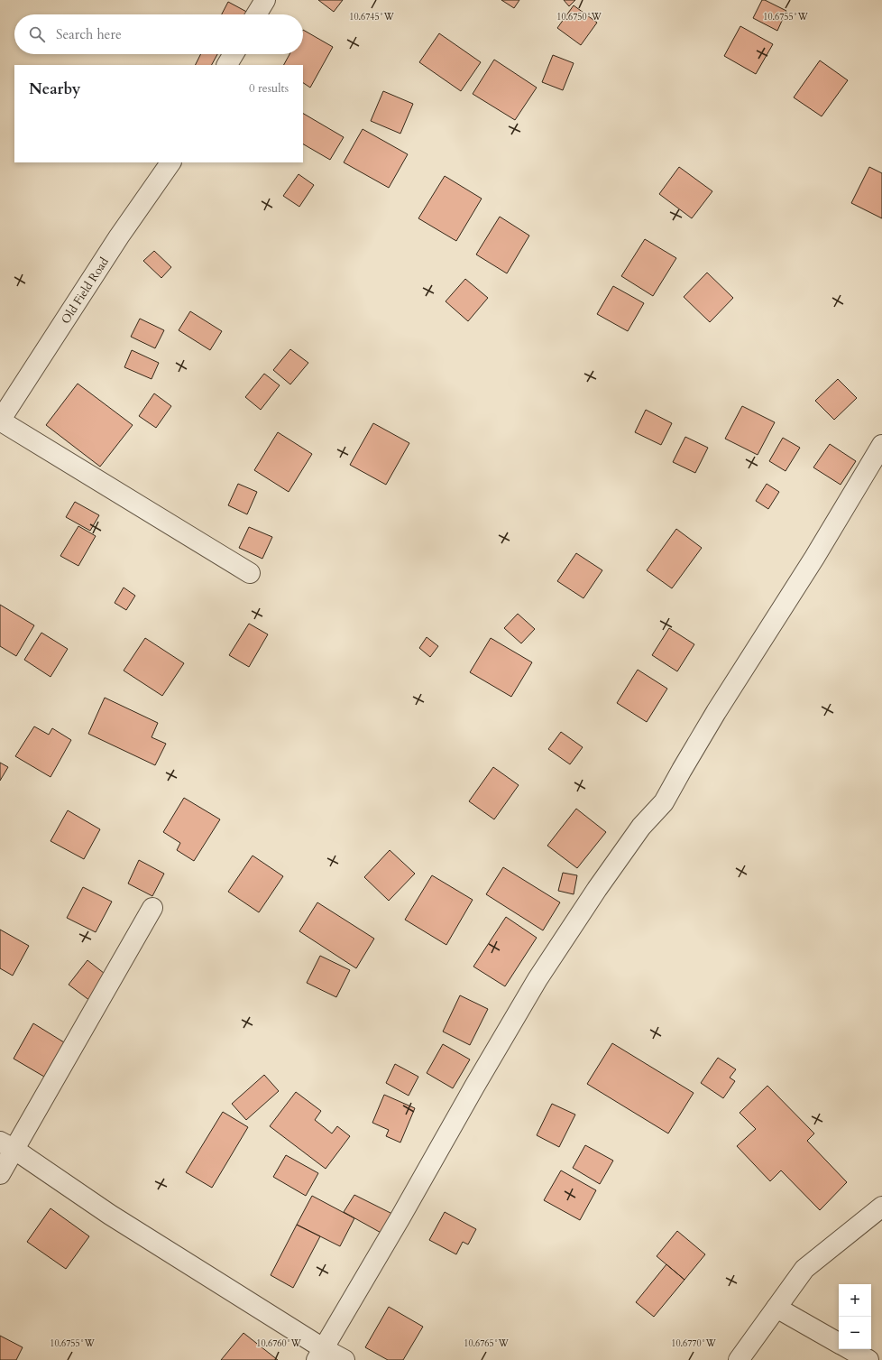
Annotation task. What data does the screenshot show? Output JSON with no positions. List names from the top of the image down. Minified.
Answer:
{"streets":{"street":["Old Field Road"]},"page":{"search":"Search here","heading":["Nearby","0 results"],"map_buttons":["+","−"]},"coordinates":["10.6745°W","10.6750°W","10.6755°W","10.6760°W","10.6765°W","10.6770°W"]}
